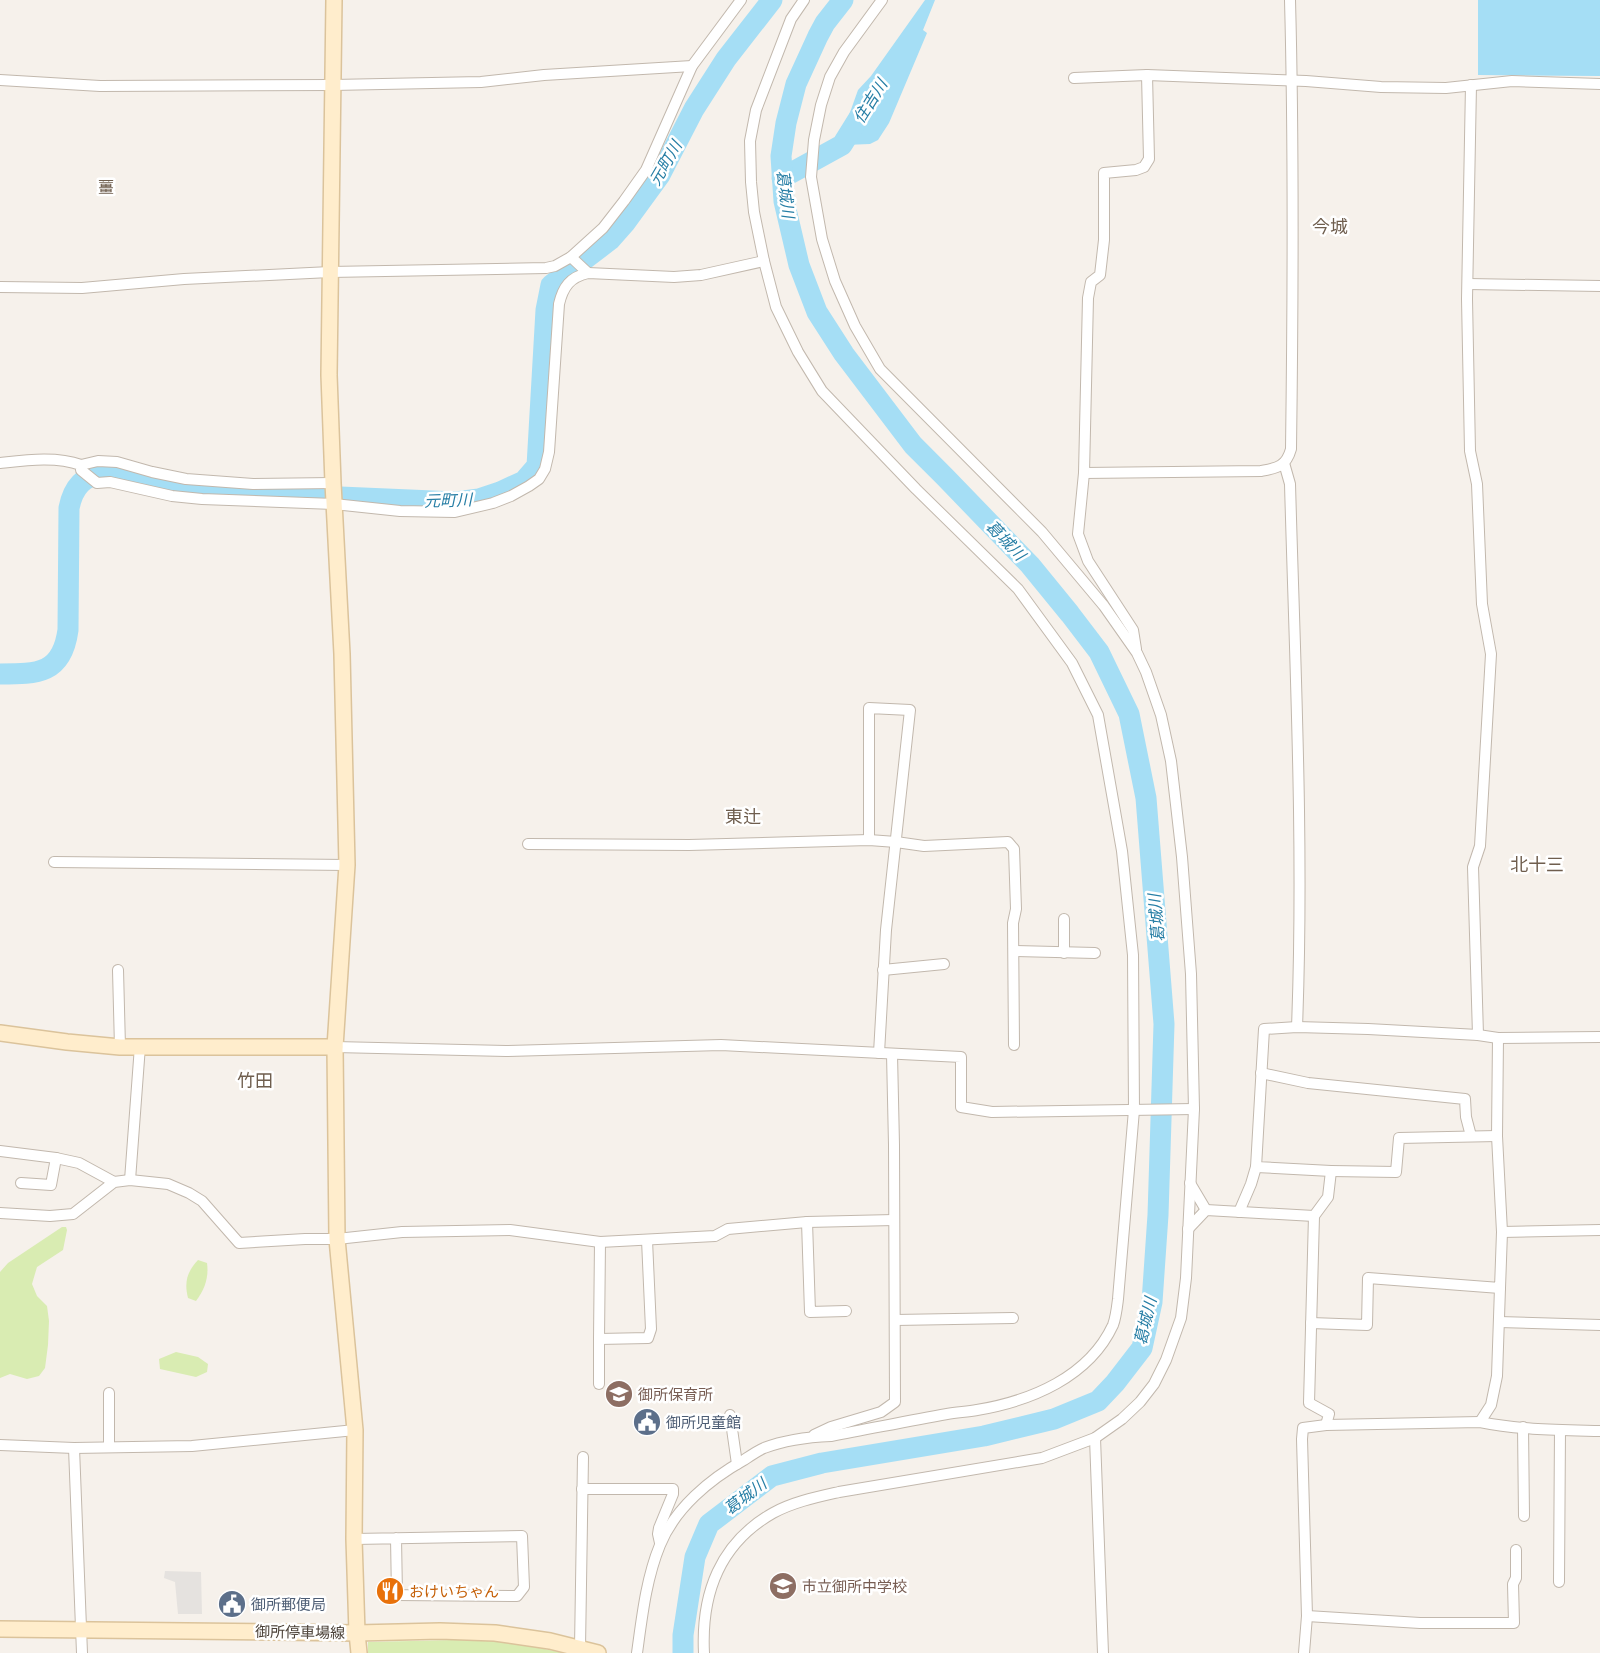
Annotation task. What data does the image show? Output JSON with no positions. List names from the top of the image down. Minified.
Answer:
{"streets":{"street":["御所停車場線"]},"districts":["薑","今城","東辻","北十三","竹田"],"water":["住吉川","元町川","葛城川"],"places":{"school or university":["御所保育所","市立御所中学校"],"public building":["御所児童館","御所郵便局"],"restaurant":["おけいちゃん"]}}
